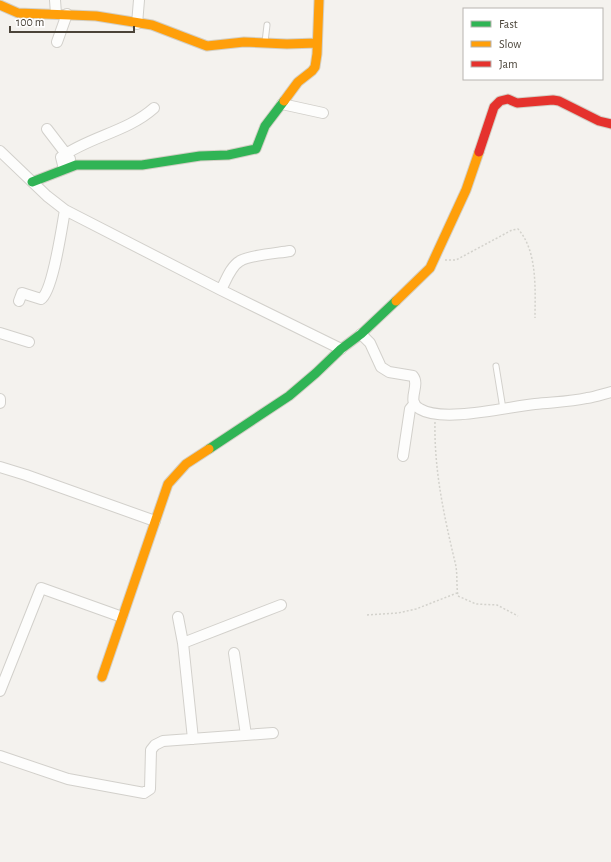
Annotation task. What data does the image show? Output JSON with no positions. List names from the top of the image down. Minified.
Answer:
{"legend":["Fast","Slow","Jam"],"scale_bar":"100 m"}
